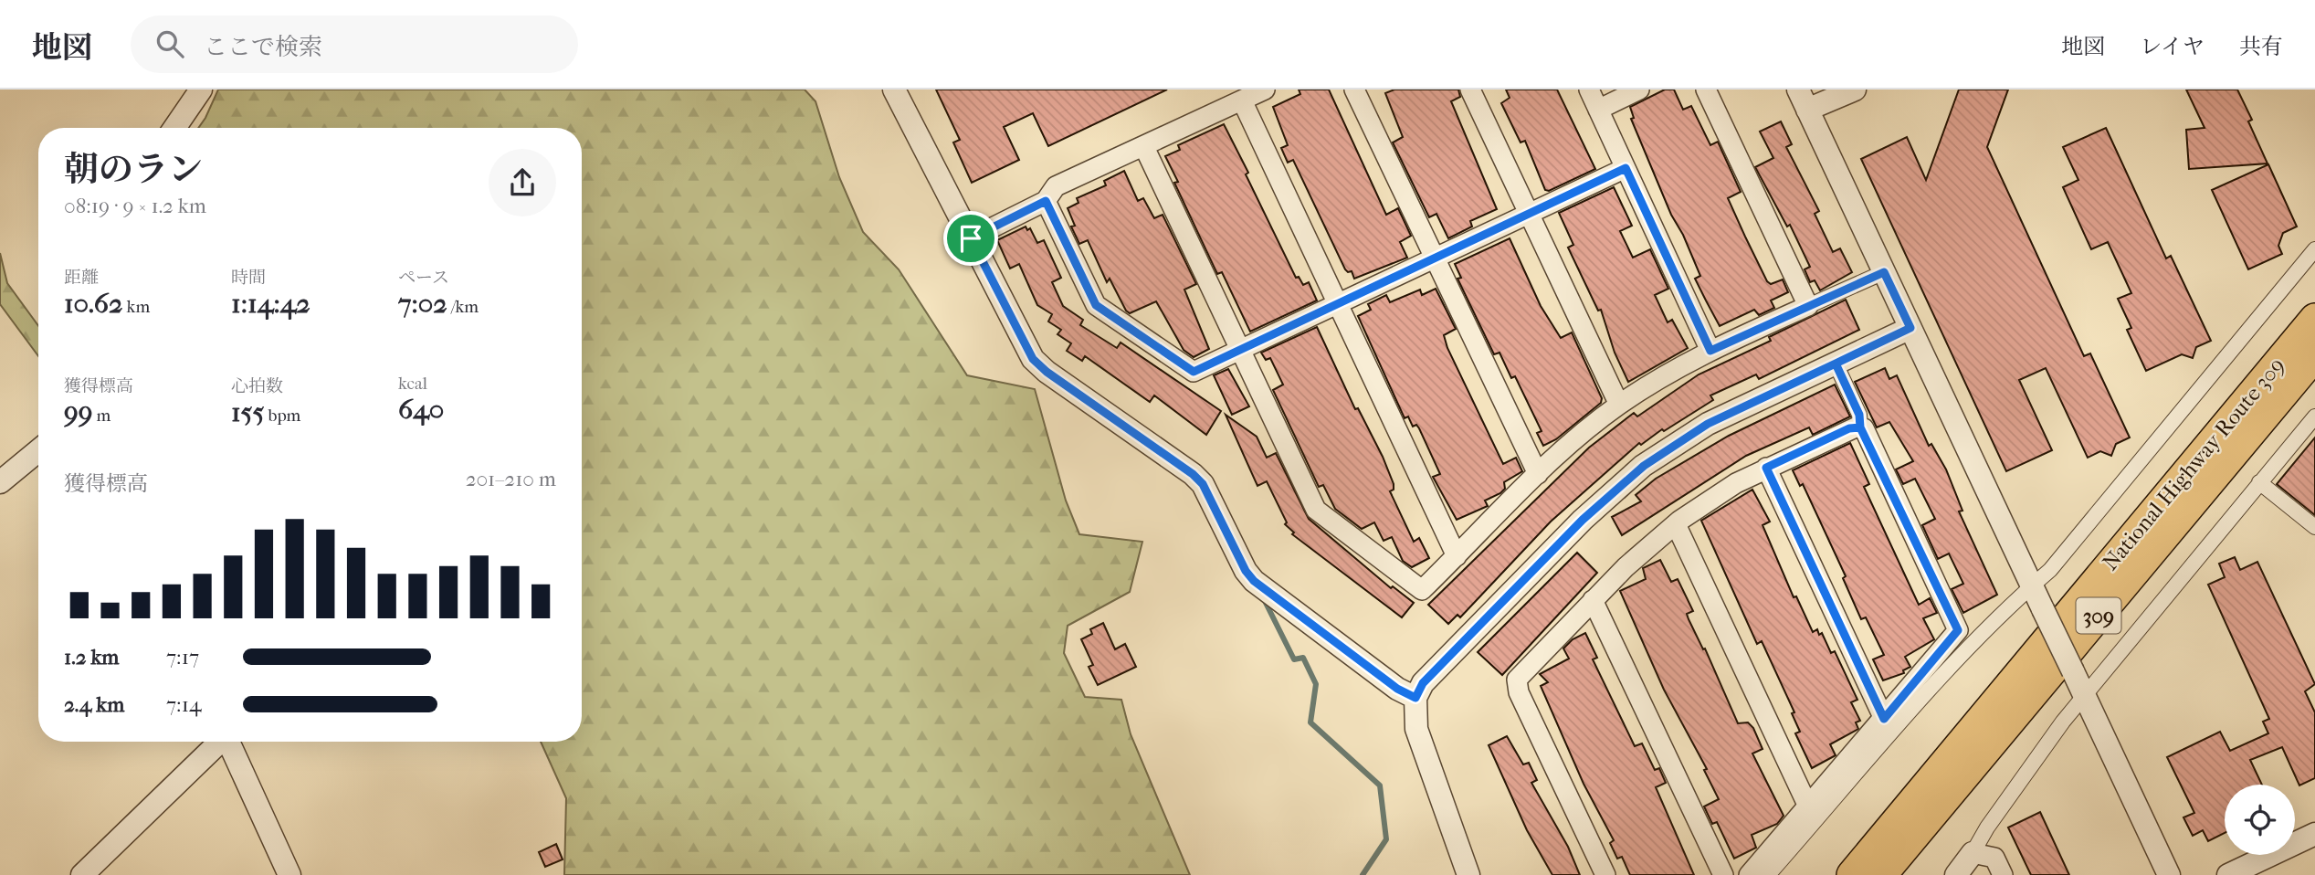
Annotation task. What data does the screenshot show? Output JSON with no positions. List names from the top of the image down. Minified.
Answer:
{"streets":{"highway":["National Highway Route 309","309"]},"crossings":[["National Highway Route 309","309"]],"page":{"header":"地図","search":"ここで検索","nav":["地図","レイヤ","共有"],"heading":["朝のラン","08:19 · 9 × 1.2 km"],"stats":[["距離","10.62 km"],["時間","1:14:42"],["ペース","7:02 /km"],["獲得標高","99 m"],["心拍数","155 bpm"],["kcal","640"]],"chart":["獲得標高","201–210 m"],"list":[{"name":"1.2 km","note":"7:17"},{"name":"2.4 km","note":"7:14"}]}}
